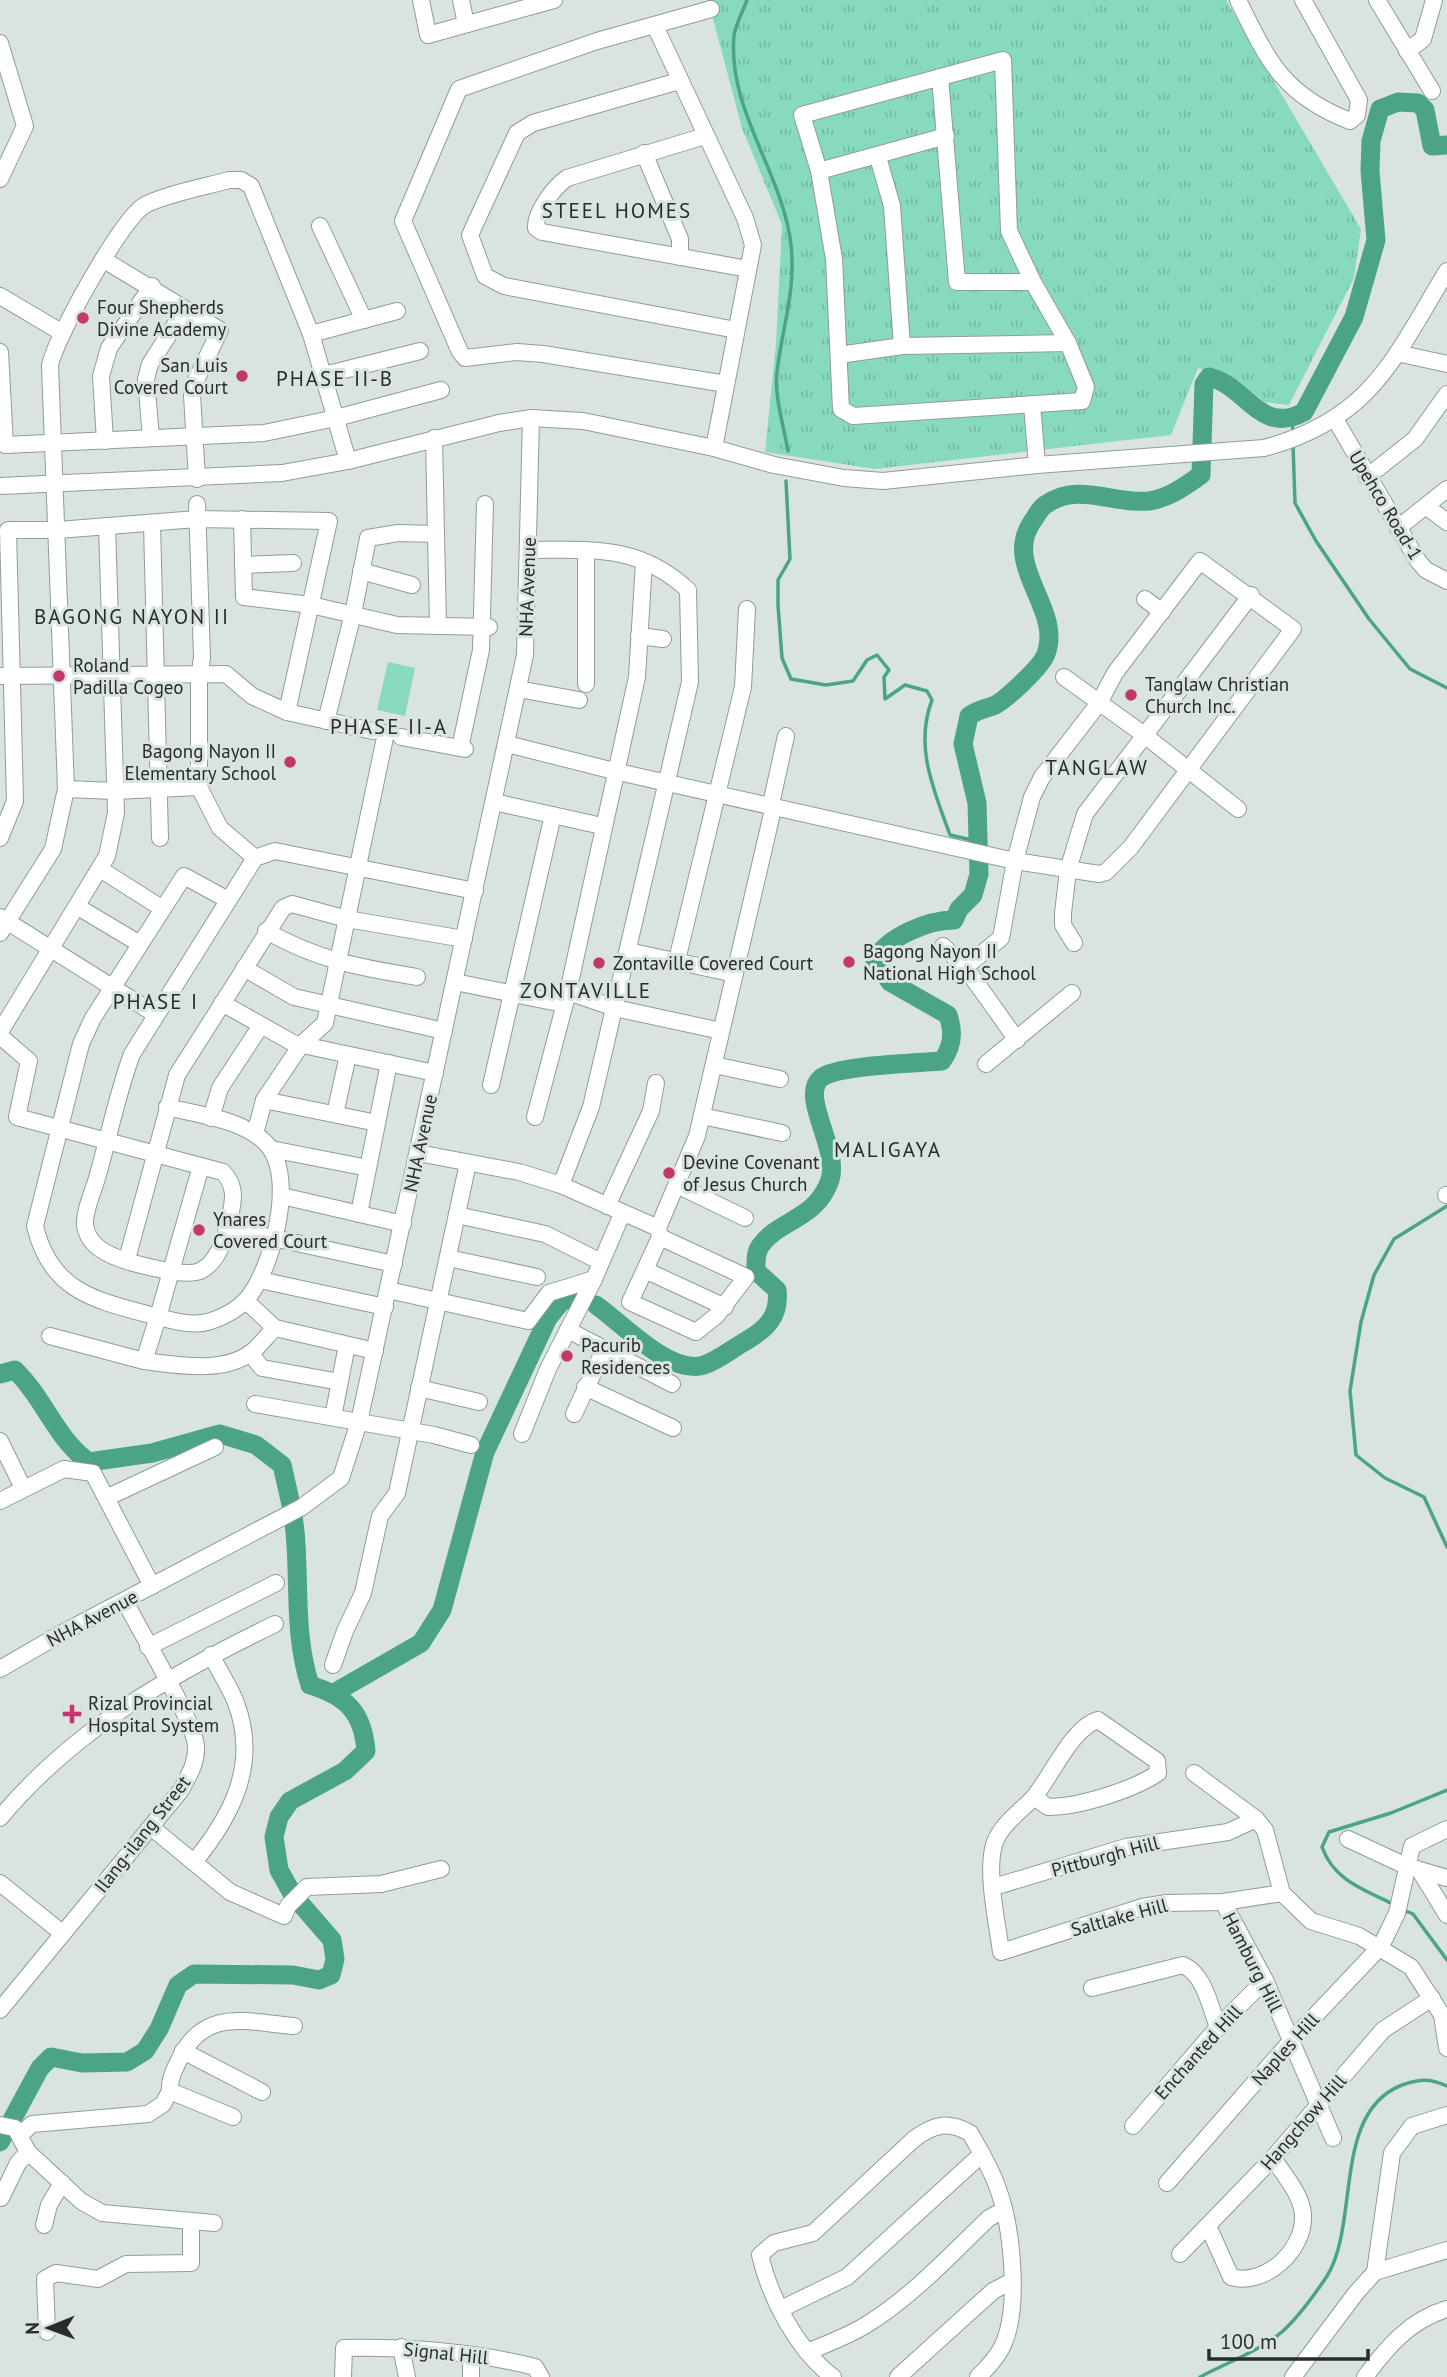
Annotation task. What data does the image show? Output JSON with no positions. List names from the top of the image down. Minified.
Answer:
{"streets":{"street":["Upehco Road-1","NHA Avenue","Ilang-ilang Street","Pittburgh Hill","Saltlake Hill","Hamburg Hill","Naples Hill","Enchanted Hill","Hangchow Hill","Signal Hill"]},"crossings":[["NHA Avenue","Ilang-ilang Street"],["Pittburgh Hill","Saltlake Hill"],["Saltlake Hill","Hamburg Hill"],["Hamburg Hill","Naples Hill"],["Hamburg Hill","Enchanted Hill"],["Hamburg Hill","Hangchow Hill"]],"districts":["STEEL HOMES","PHASE II-B","BAGONG NAYON II","PHASE II-A","TANGLAW","ZONTAVILLE","PHASE I","MALIGAYA"],"places":{"other":["Four Shepherds Divine Academy","San Luis Covered Court","Roland Padilla Cogeo","Tanglaw Christian Church Inc.","Bagong Nayon II Elementary School","Bagong Nayon II National High School","Zontaville Covered Court","Devine Covenant of Jesus Church","Ynares Covered Court","Pacurib Residences"],"health":["Rizal Provincial Hospital System"]},"scale_bar":"100 m","north":"left"}
